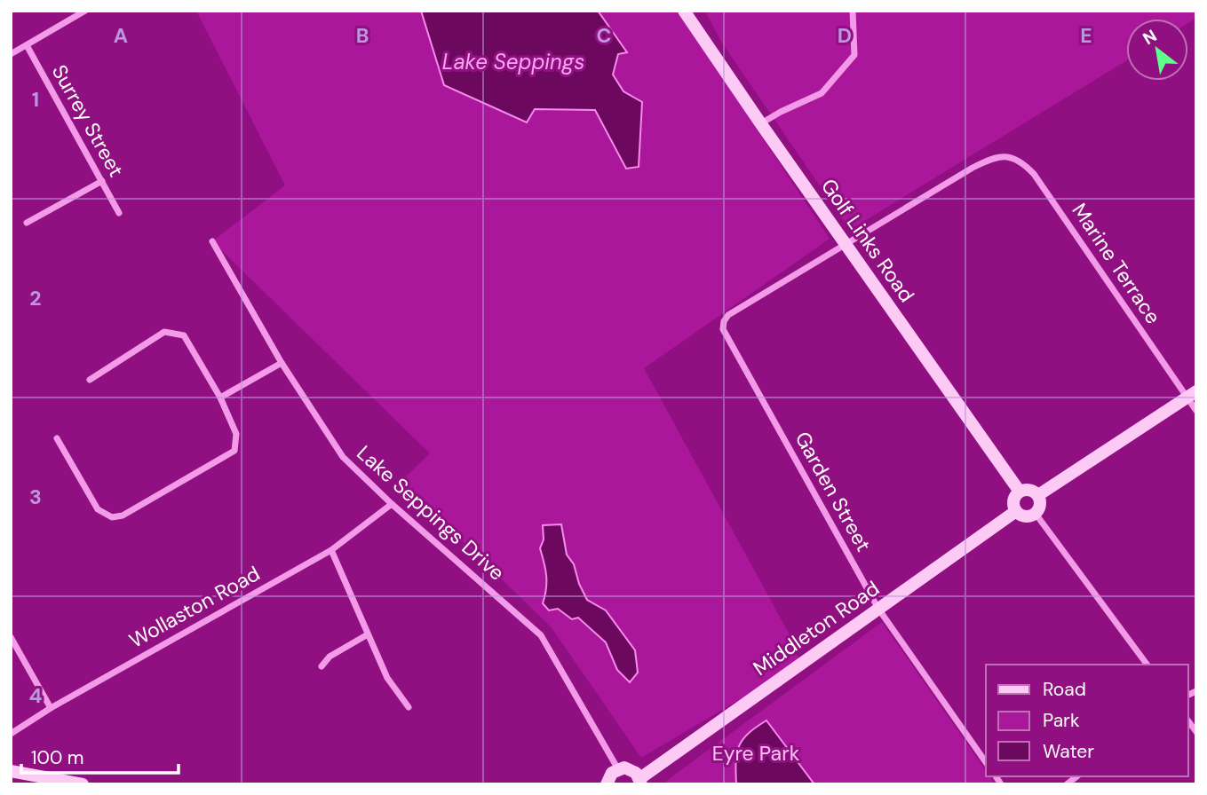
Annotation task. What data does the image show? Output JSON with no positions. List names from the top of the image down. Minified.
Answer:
{"streets":{"main road":["Golf Links Road","Middleton Road"],"street":["Surrey Street","Marine Terrace","Garden Street","Lake Seppings Drive","Wollaston Road"]},"crossings":[["Golf Links Road","Marine Terrace"],["Golf Links Road","Garden Street"],["Golf Links Road","Middleton Road"],["Marine Terrace","Garden Street"],["Garden Street","Middleton Road"],["Lake Seppings Drive","Wollaston Road"]],"water":["Lake Seppings"],"parks":["Eyre Park"],"legend":["Road","Park","Water"],"scale_bar":"100 m","north":"top left","grid":{"columns":["A","B","C","D","E"],"rows":["1","2","3","4"]}}
